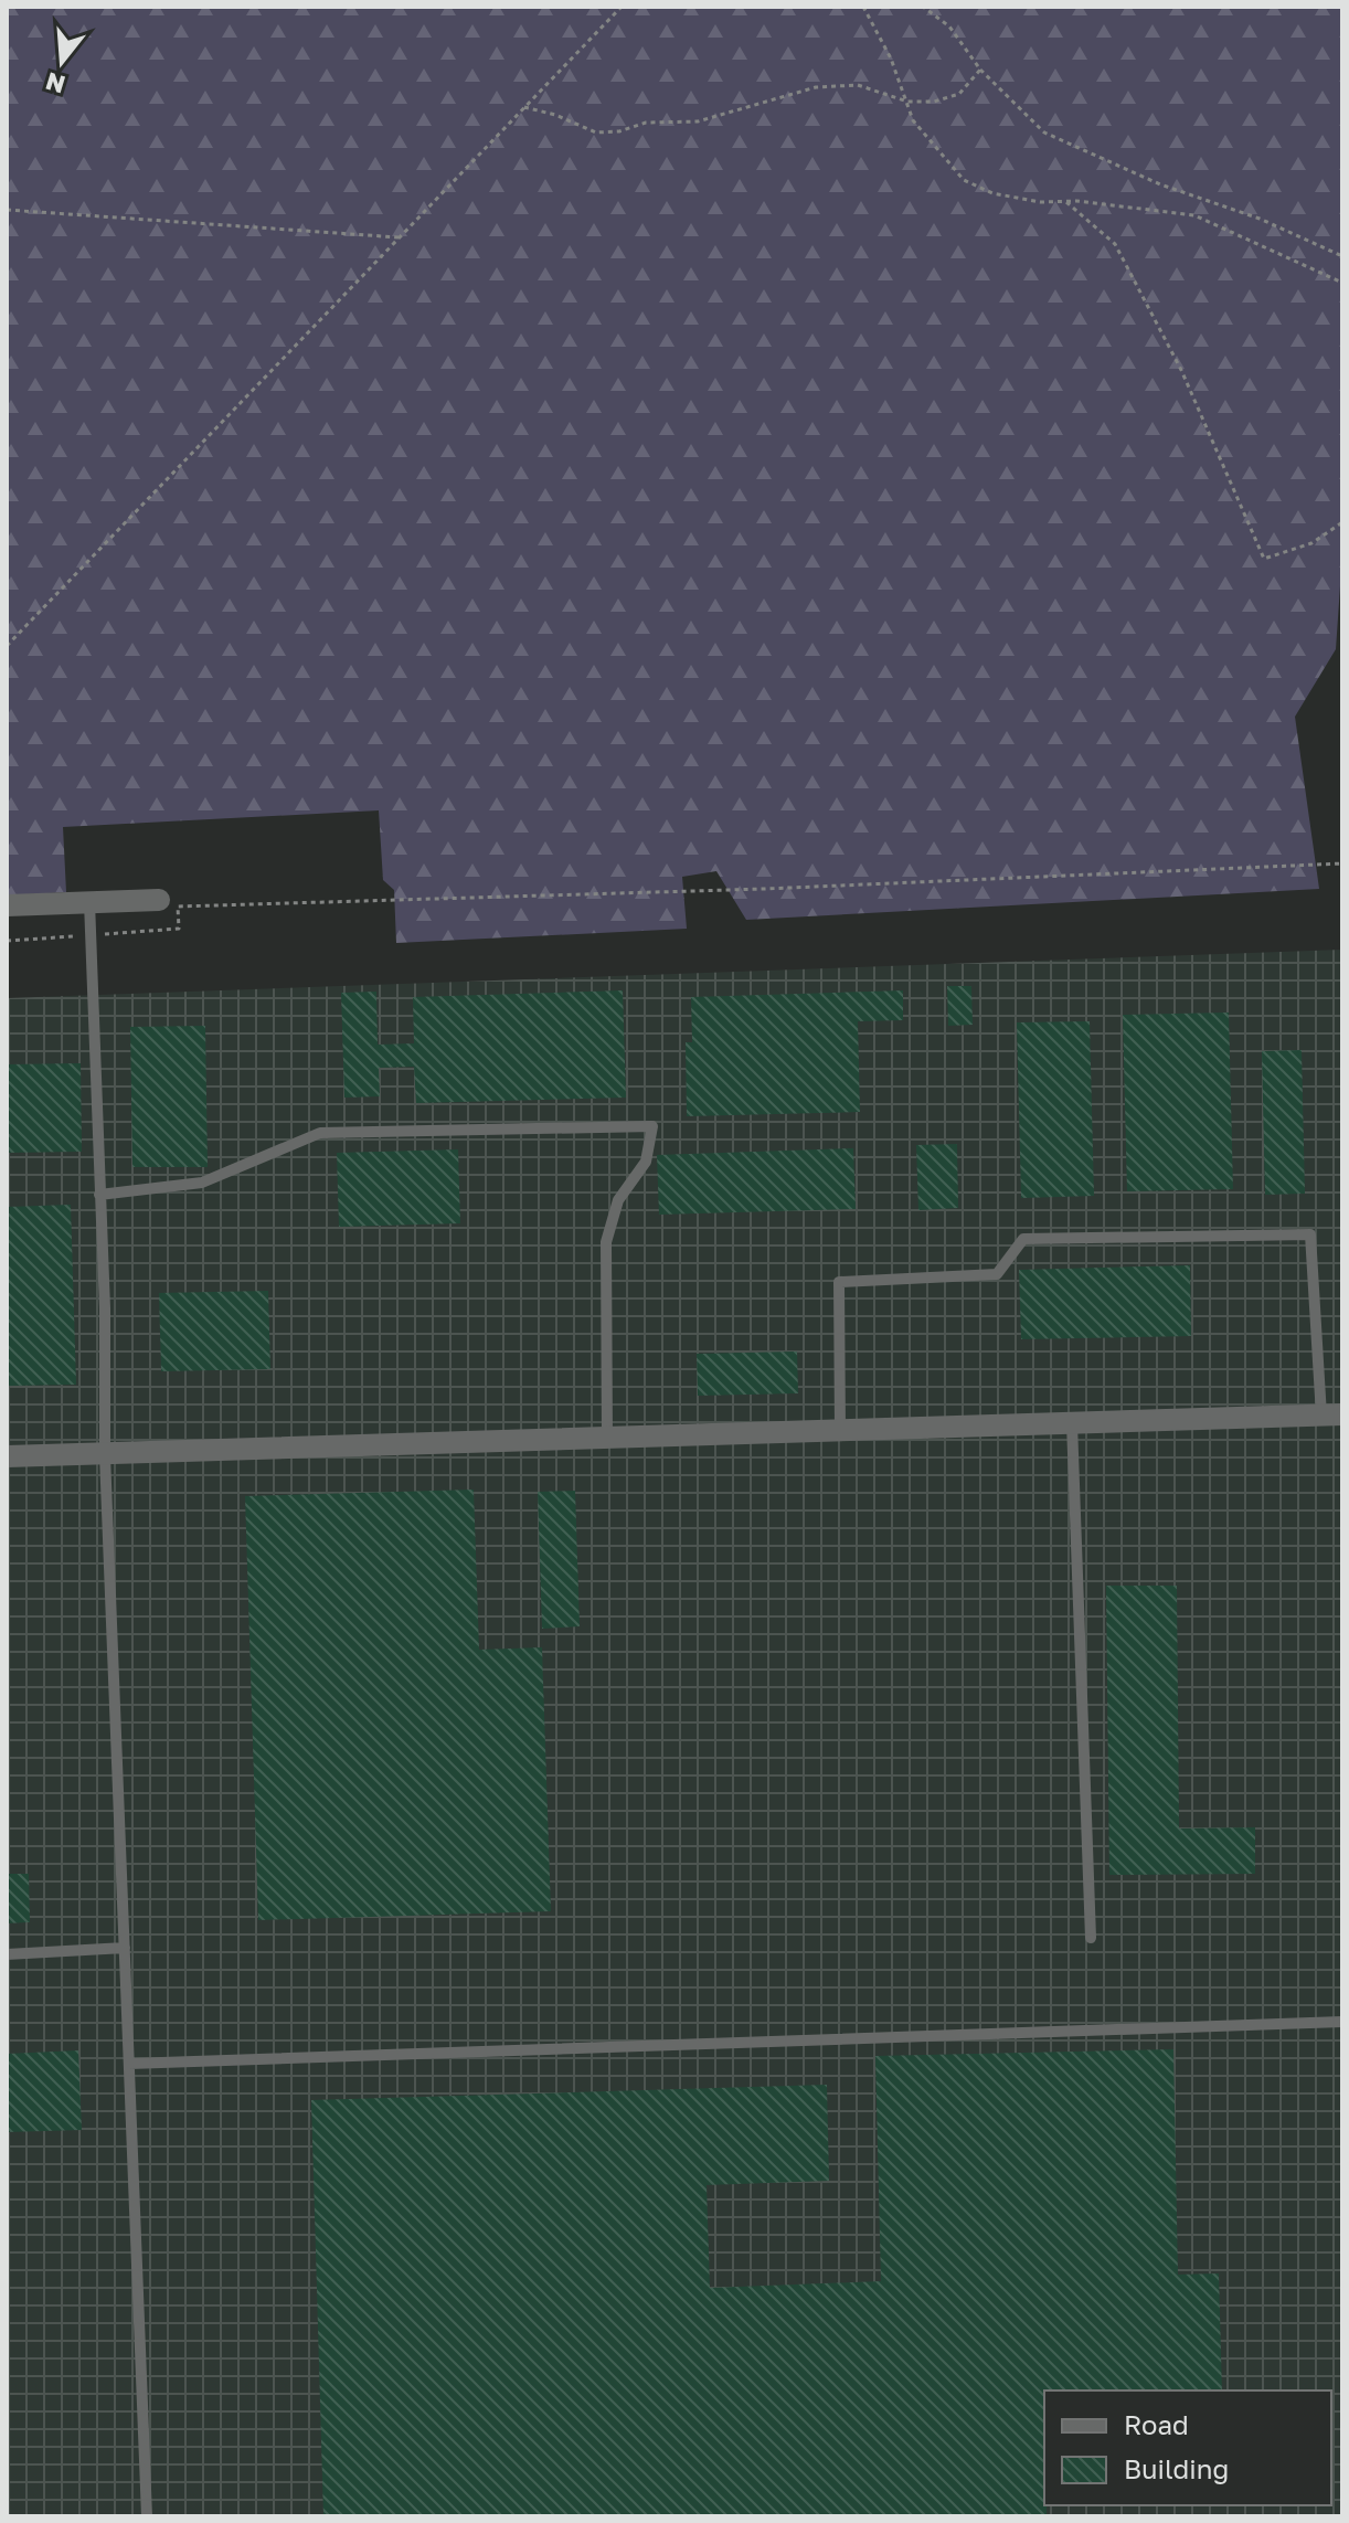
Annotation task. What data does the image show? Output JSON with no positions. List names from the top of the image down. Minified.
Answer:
{"legend":["Road","Building"],"north":"bottom"}
